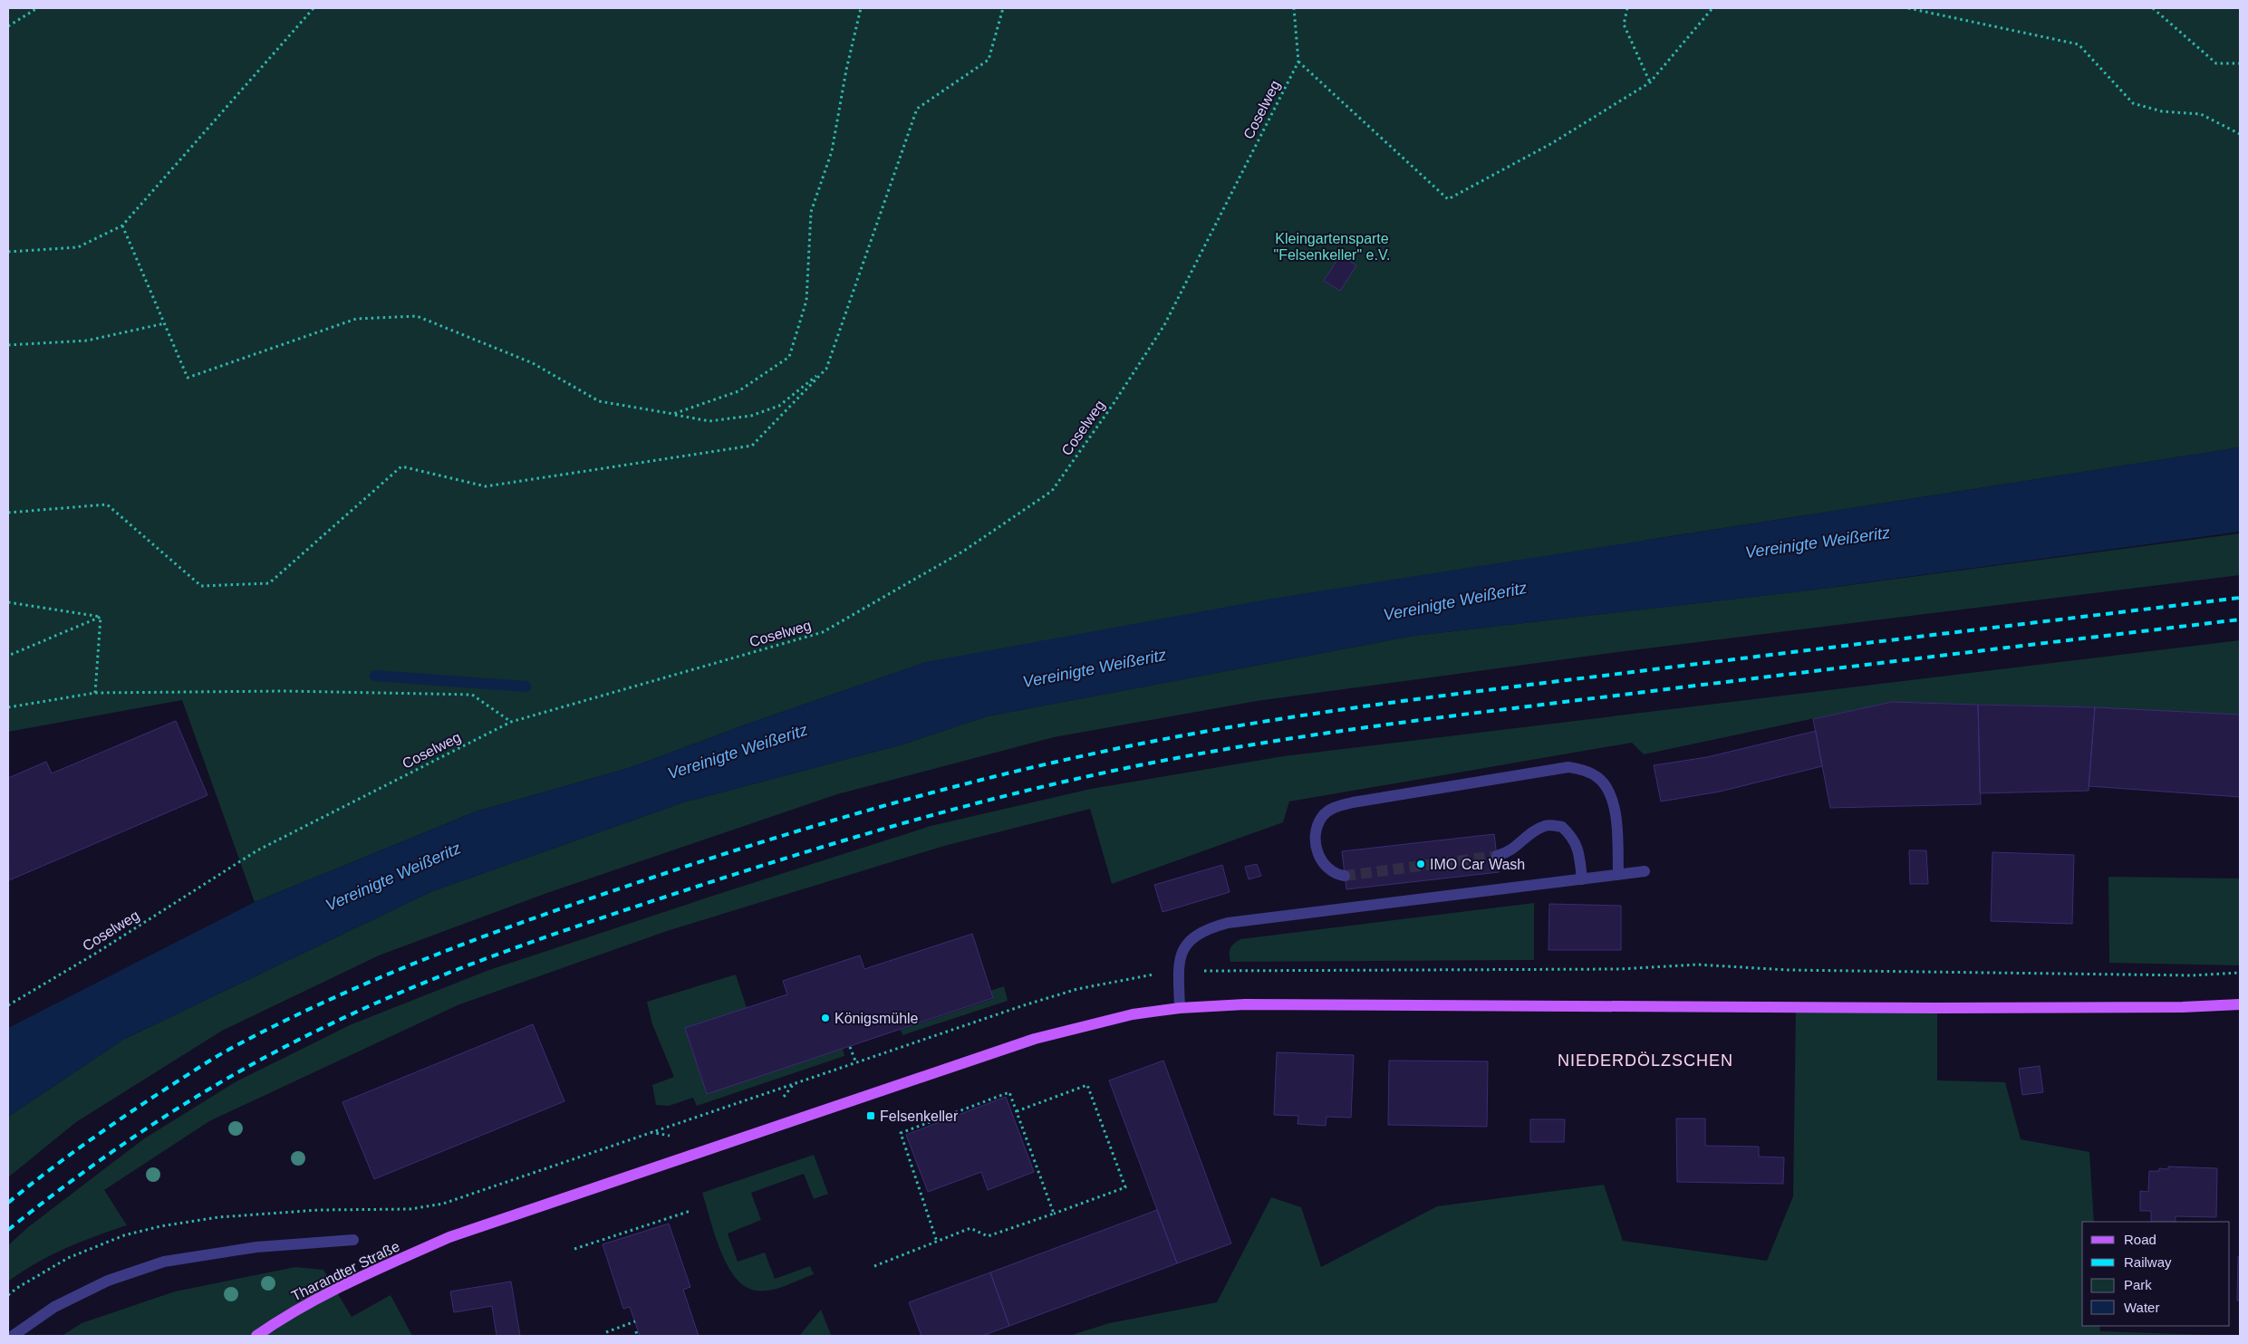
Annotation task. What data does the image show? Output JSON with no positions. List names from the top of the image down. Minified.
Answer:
{"streets":{"main road":["Tharandter Straße"],"path":["Coselweg"]},"districts":["NIEDERDÖLZSCHEN"],"water":["Vereinigte Weißeritz"],"parks":["Kleingartensparte \"Felsenkeller\" e.V."],"places":{"other":["IMO Car Wash","Königsmühle"],"transit":["Felsenkeller"]},"legend":["Road","Railway","Park","Water"]}
